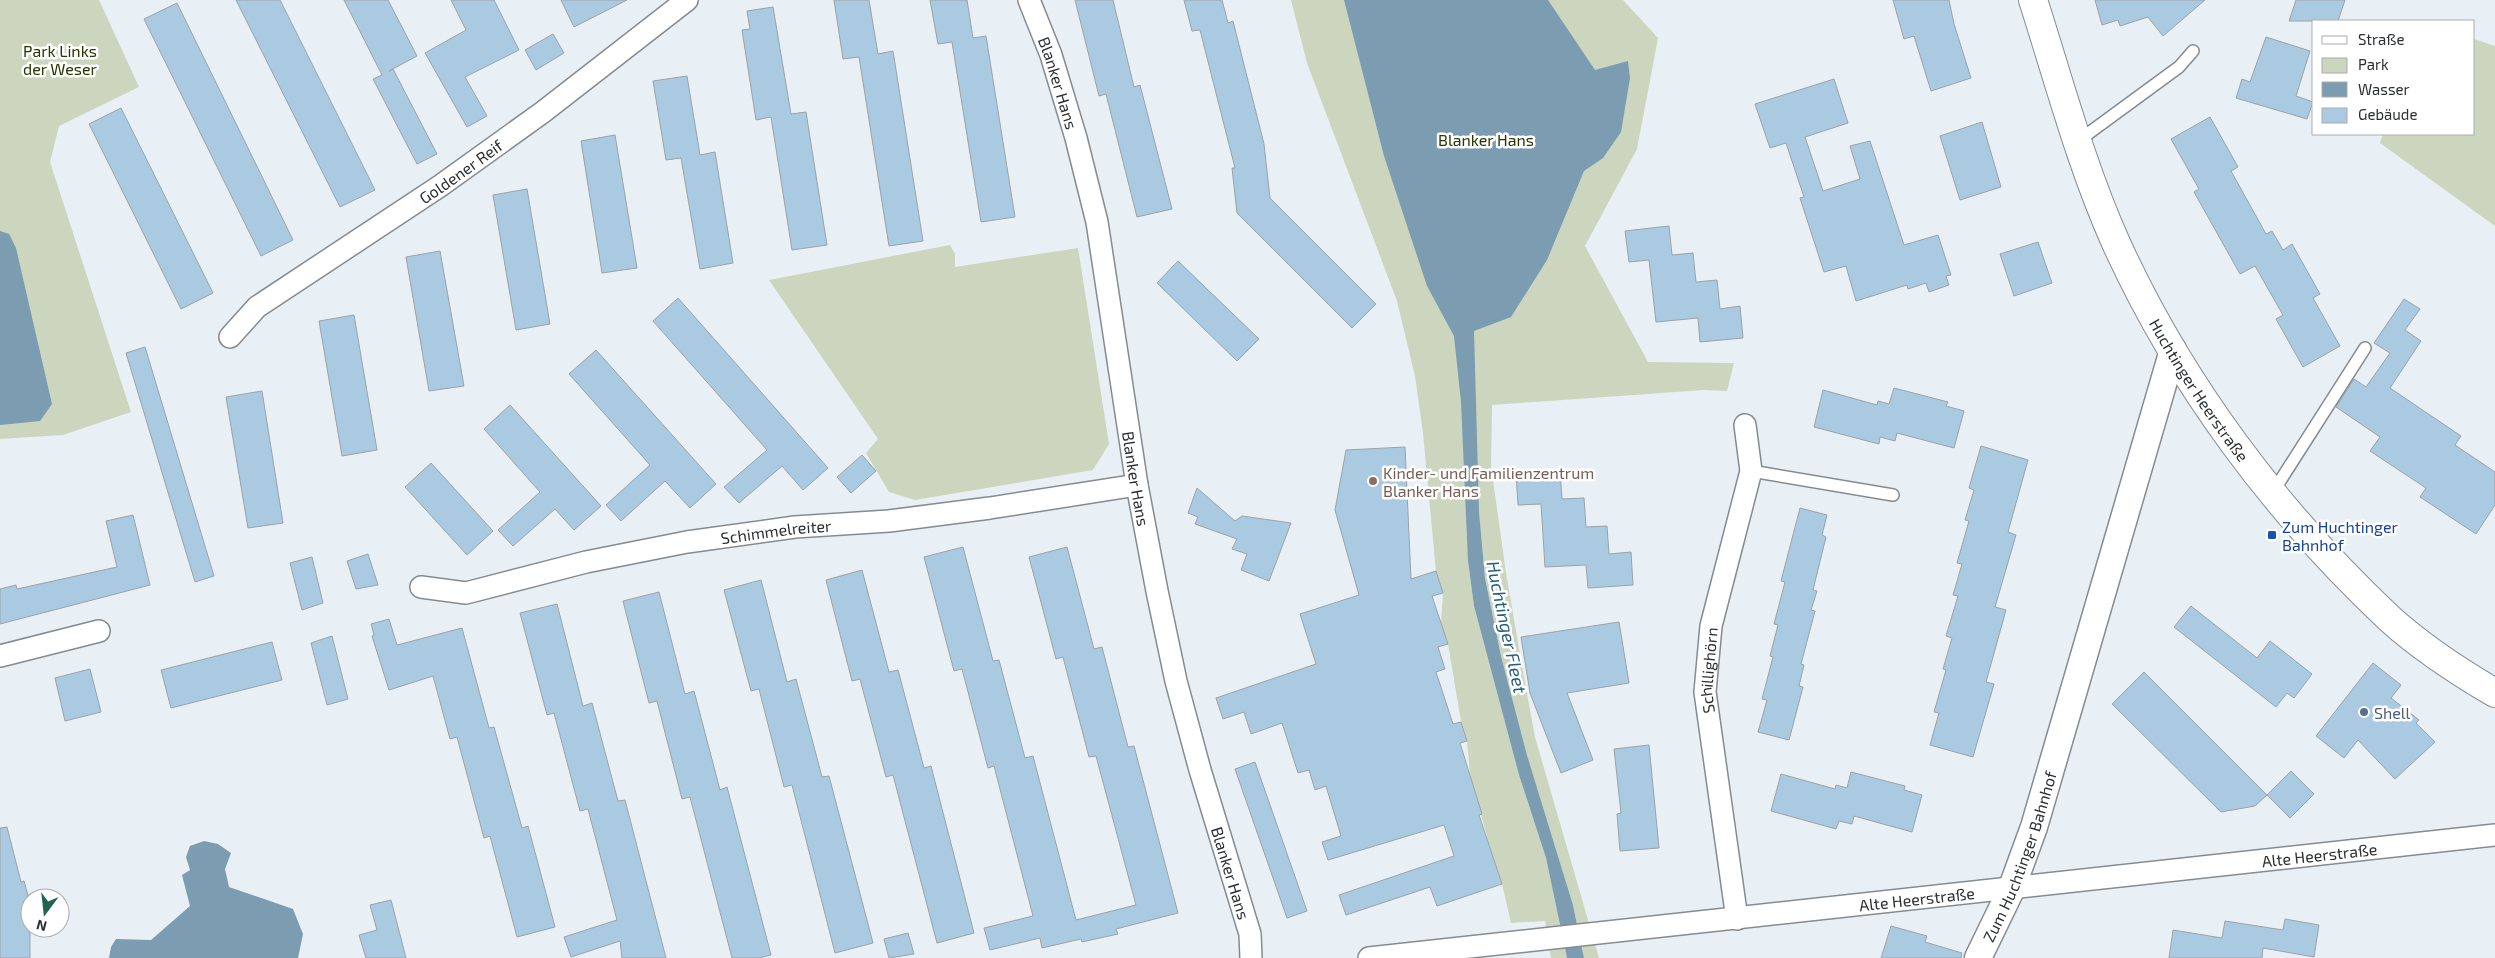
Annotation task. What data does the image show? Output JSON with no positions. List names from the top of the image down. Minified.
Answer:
{"streets":{"main road":["Huchtinger Heerstraße"],"street":["Blanker Hans","Goldener Reif","Schimmelreiter","Schillighörn","Alte Heerstraße","Zum Huchtinger Bahnhof"]},"crossings":[["Blanker Hans","Schimmelreiter"],["Huchtinger Heerstraße","Zum Huchtinger Bahnhof"],["Schillighörn","Alte Heerstraße"],["Alte Heerstraße","Zum Huchtinger Bahnhof"]],"water":["Huchtinger Fleet"],"parks":["Park Links der Weser","Blanker Hans"],"places":{"other":["Kinder- und Familienzentrum Blanker Hans","Shell"],"transit":["Zum Huchtinger Bahnhof"]},"legend":["Straße","Park","Wasser","Gebäude"],"north":"bottom"}
